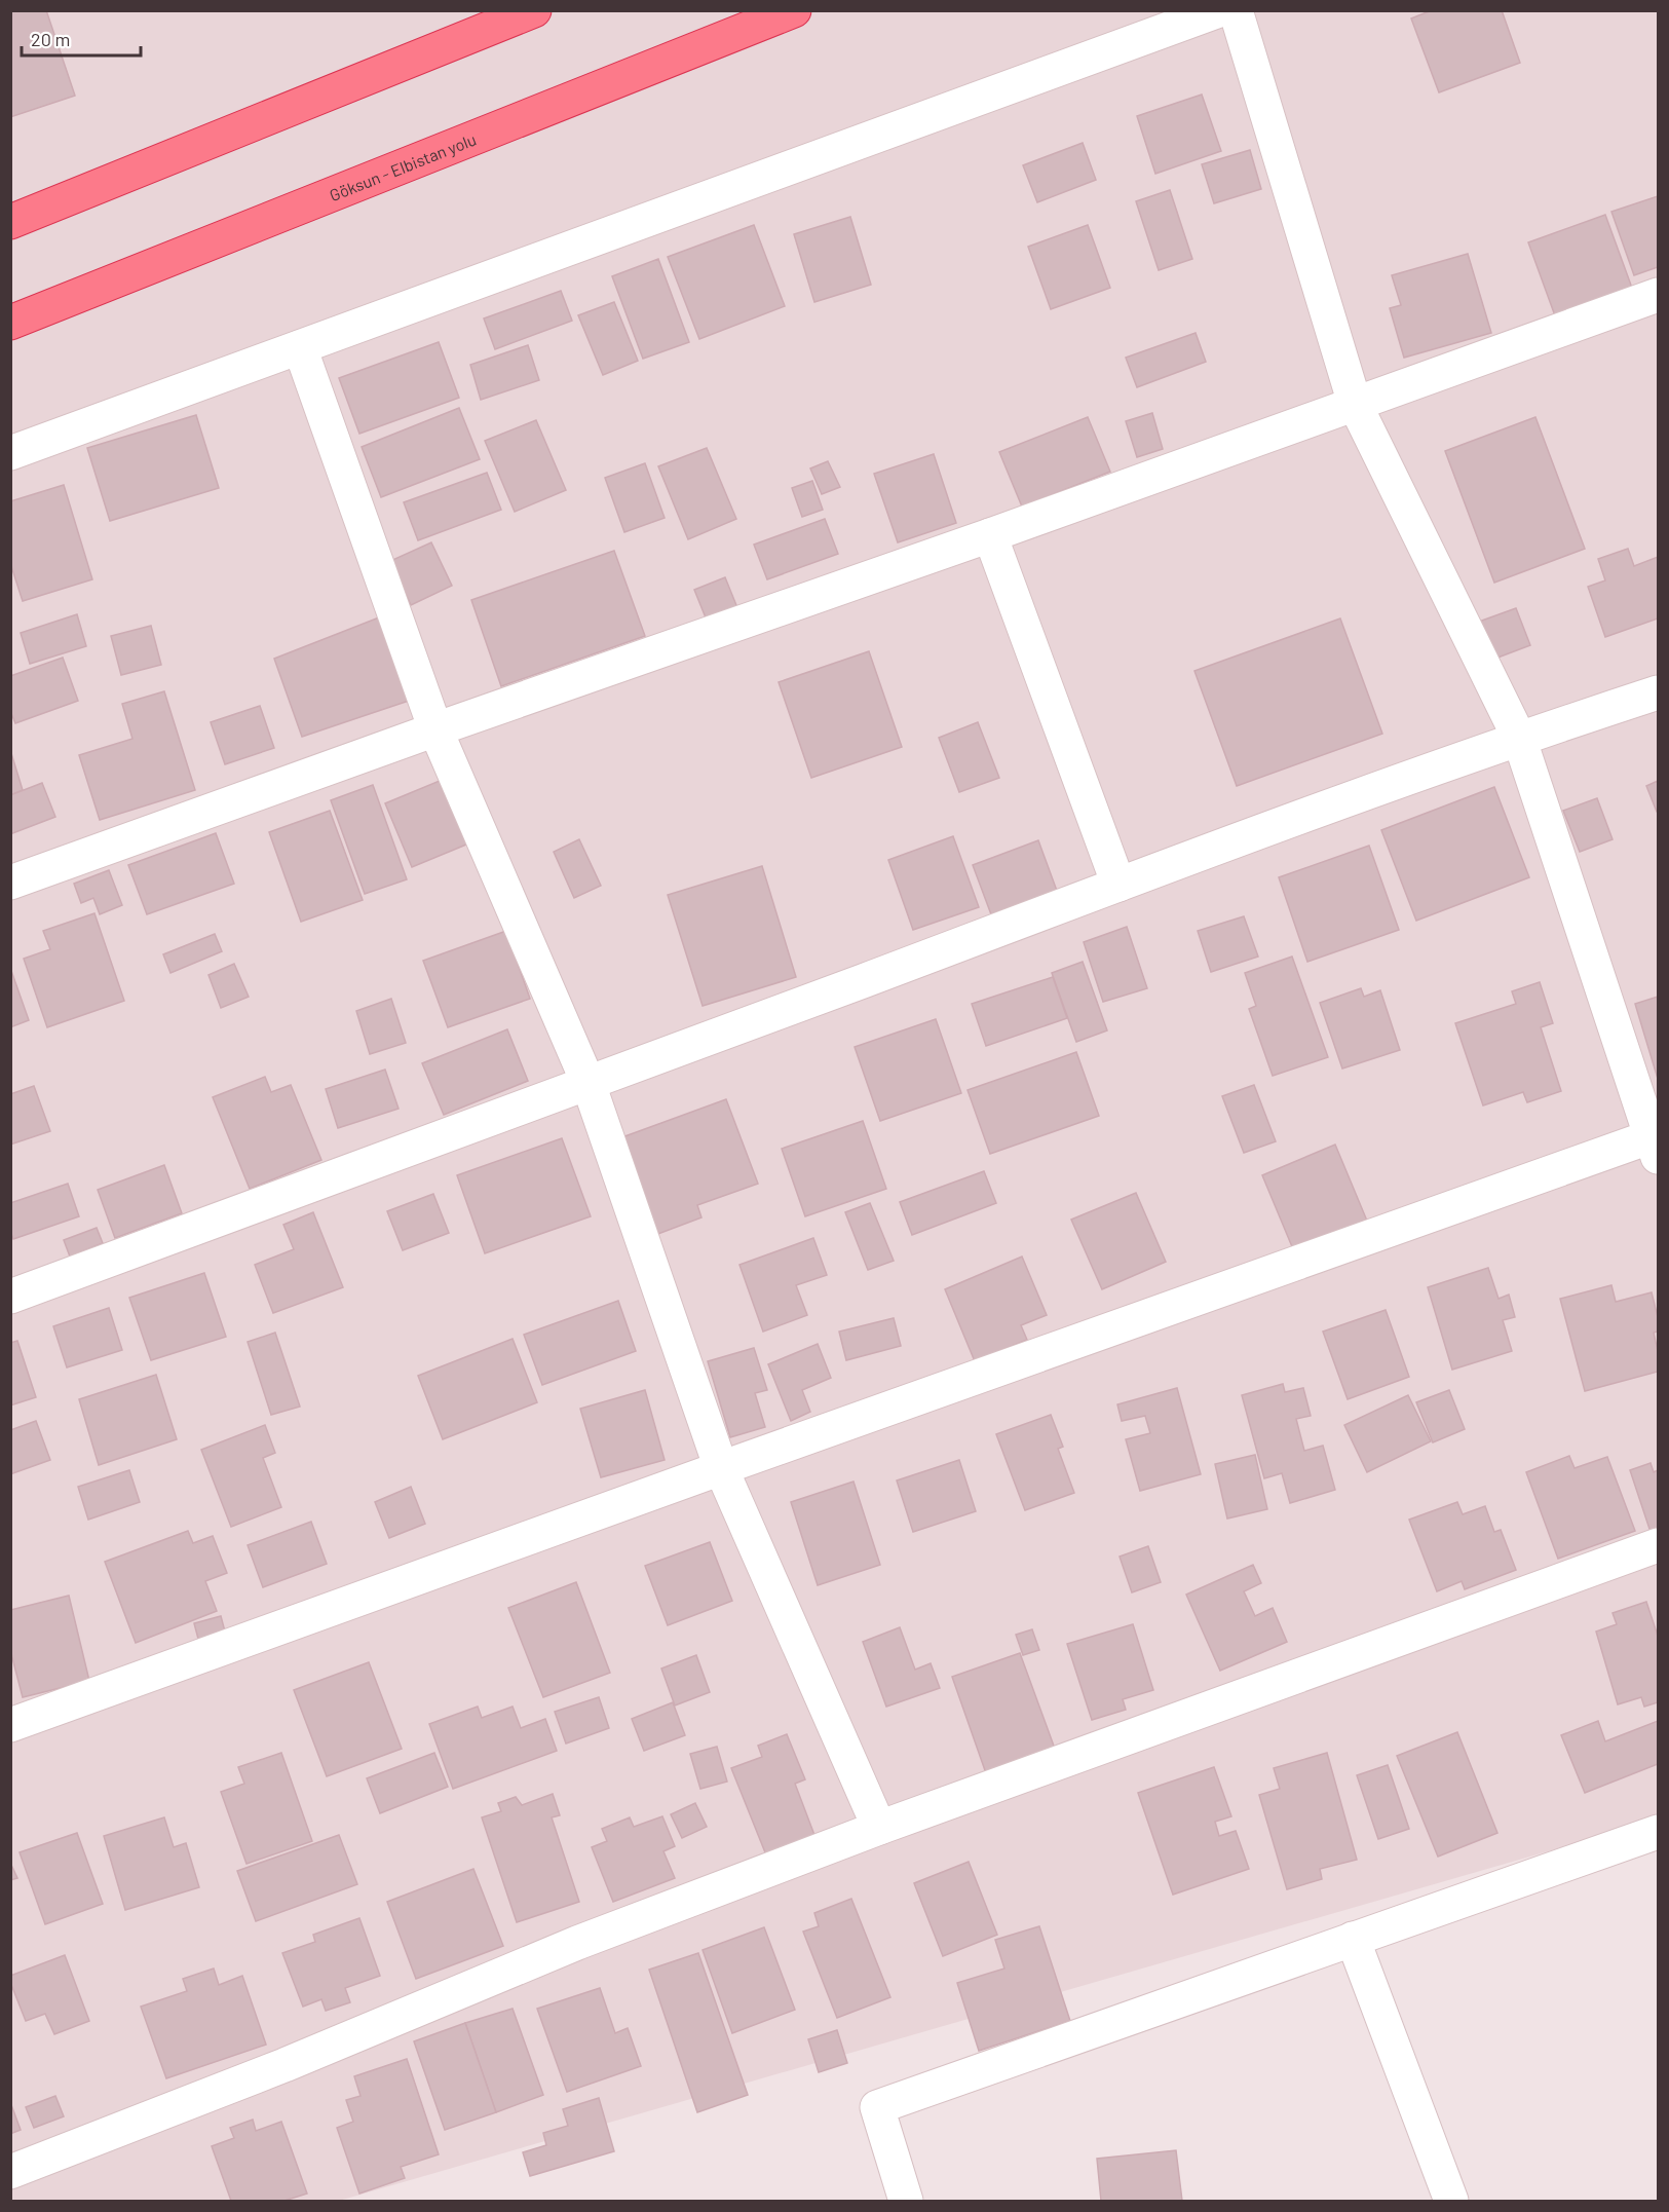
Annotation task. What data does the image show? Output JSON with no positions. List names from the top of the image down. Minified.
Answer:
{"streets":{"highway":["Göksun - Elbistan yolu"]},"scale_bar":"20 m"}
